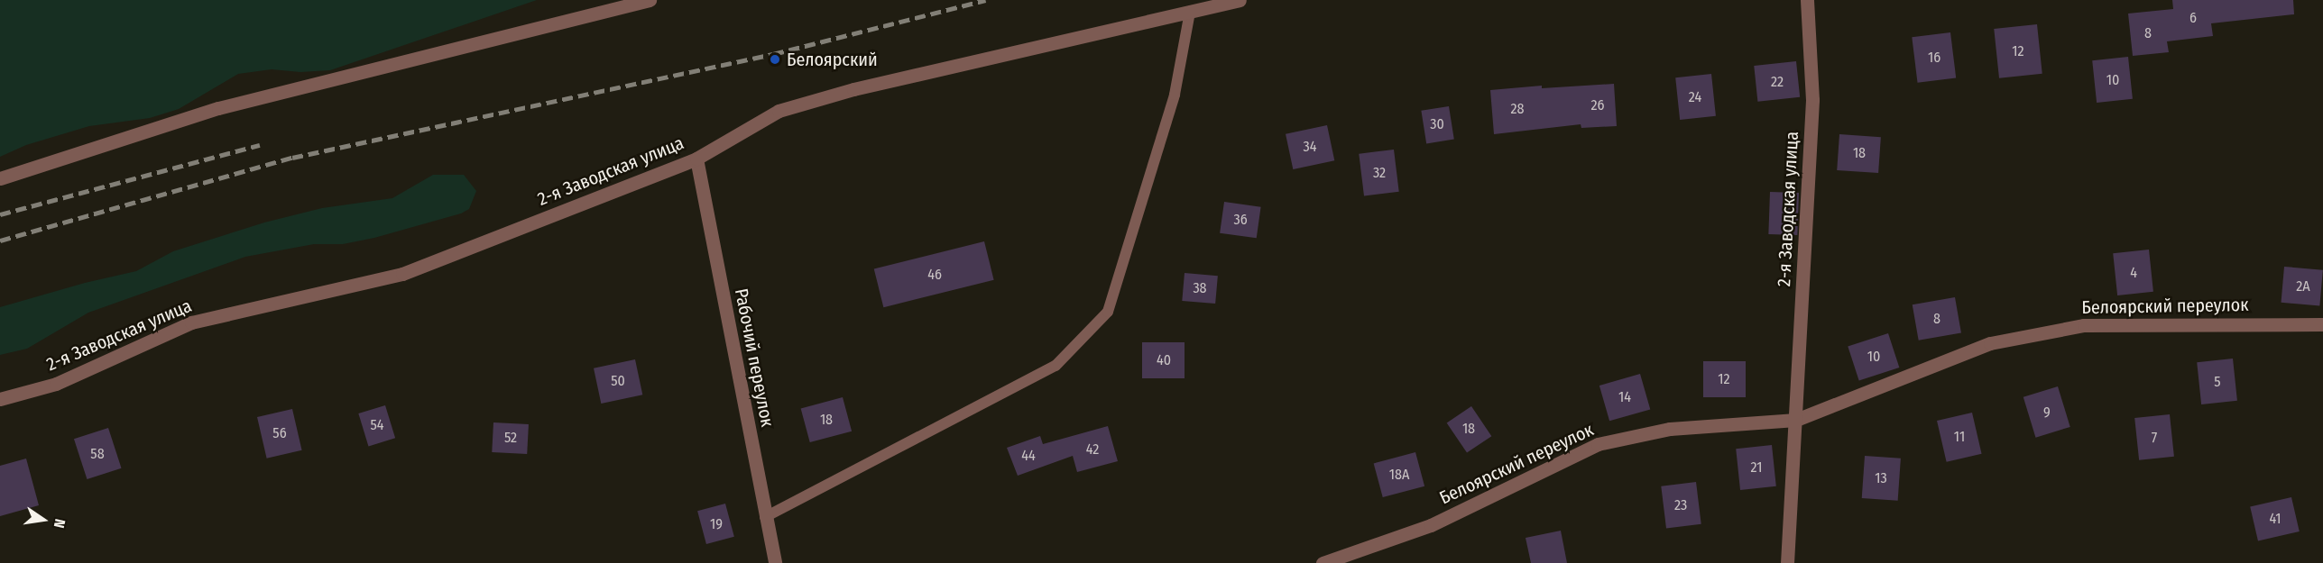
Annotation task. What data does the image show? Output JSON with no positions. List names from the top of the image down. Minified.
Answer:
{"streets":{"street":["2-я Заводская улица","Белоярский переулок","Рабочий переулок"]},"crossings":[["2-я Заводская улица","Белоярский переулок"],["2-я Заводская улица","Рабочий переулок"]],"places":["Белоярский"],"house_numbers":["6","8","12","16","10","22","24","26","28","30","34","18","32","36","4","46","2А","38","8","10","40","12","50","5","14","9","18","54","18","56","11","52","7","42","58","44","21","18А","13","23","41","19"],"north":"right"}
